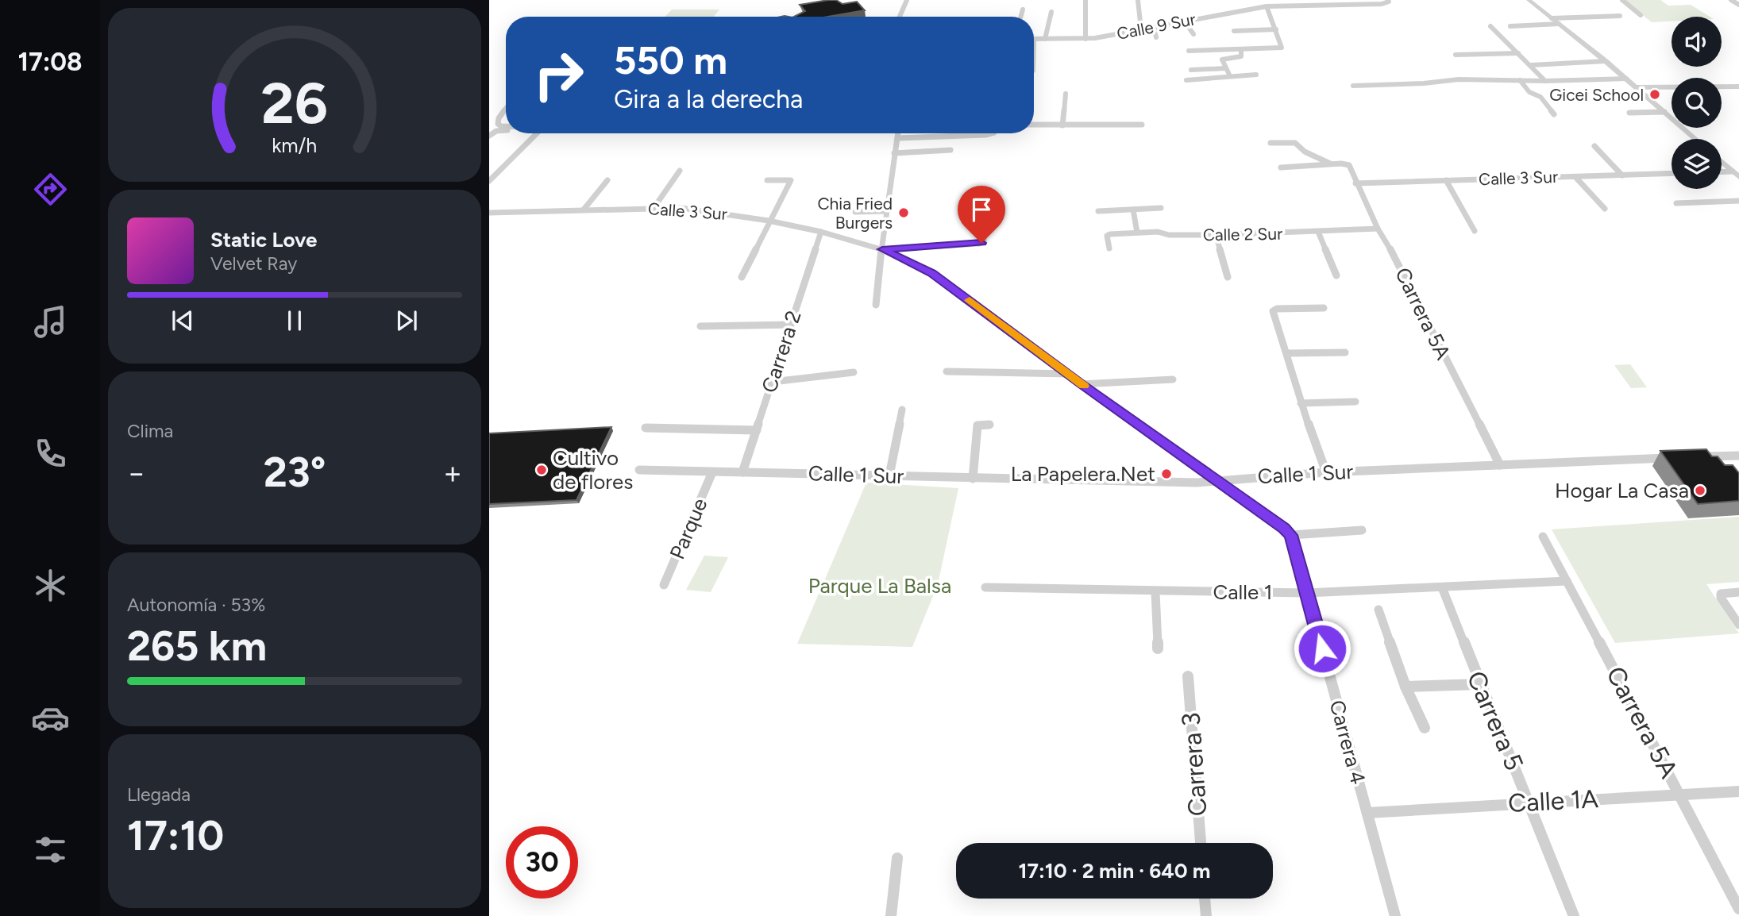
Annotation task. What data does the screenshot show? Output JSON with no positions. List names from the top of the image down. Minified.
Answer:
{"streets":{"street":["Calle 9 Sur","Calle 3 Sur","Calle 2 Sur","Carrera 5A","Carrera 2","Calle 1 Sur","Parque","Calle 1","Carrera 5","Carrera 4","Carrera 3","Calle 1A"]},"crossings":[["Calle 3 Sur","Carrera 5A"],["Calle 3 Sur","Carrera 2"],["Calle 2 Sur","Carrera 5A"],["Carrera 5A","Calle 1 Sur"],["Carrera 5A","Calle 1"],["Carrera 5A","Calle 1A"],["Carrera 2","Calle 1 Sur"],["Calle 1 Sur","Parque"],["Calle 1","Carrera 5"],["Calle 1","Carrera 4"],["Carrera 5","Calle 1A"],["Carrera 4","Calle 1A"]],"parks":["Parque La Balsa"],"places":["Gicei School","Chia Fried Burgers","Cultivo de flores","La Papelera.Net","Hogar La Casa"],"page":{"tabs":"17:08","turn":["550 m","Gira a la derecha"],"song":["Static Love","Velvet Ray"],"tile":["Clima",["Autonomía · 53%","265 km"],["Llegada","17:10"]],"heat":["−","23°","+"],"limit":"30","trip":"17:10 · 2 min · 640 m","gauge":["26","km/h"]}}
